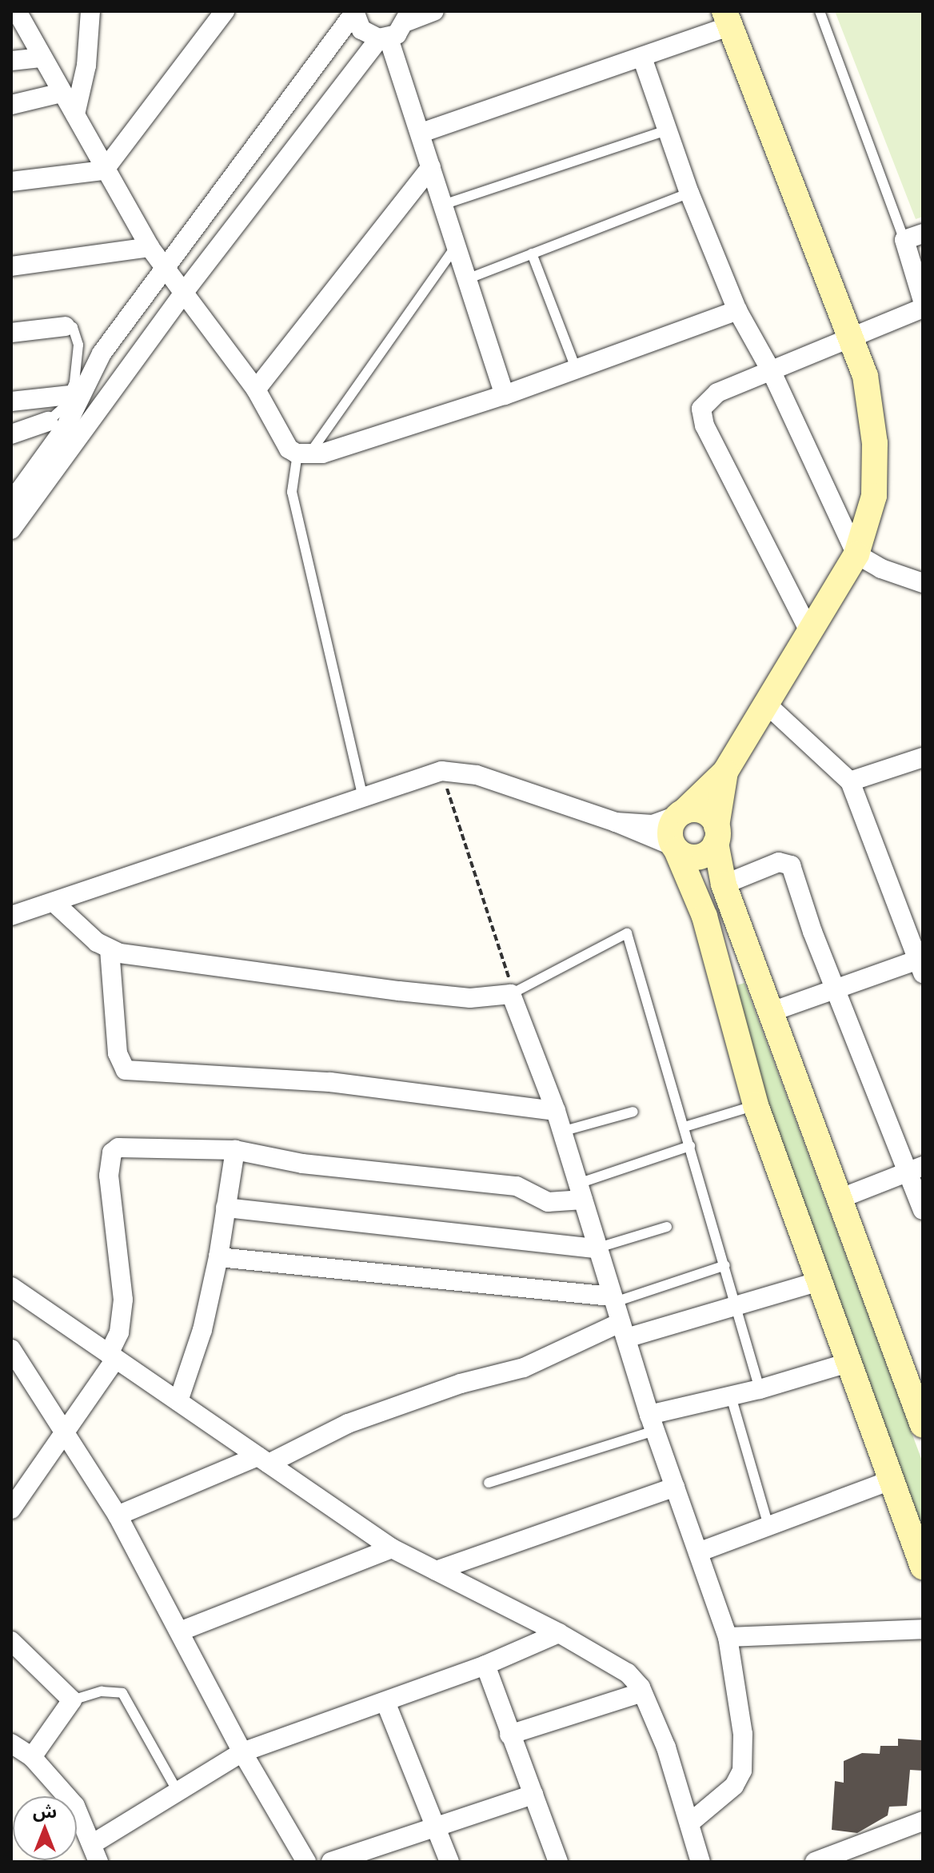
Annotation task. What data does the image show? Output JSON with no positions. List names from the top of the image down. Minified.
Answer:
{"north":"top"}
